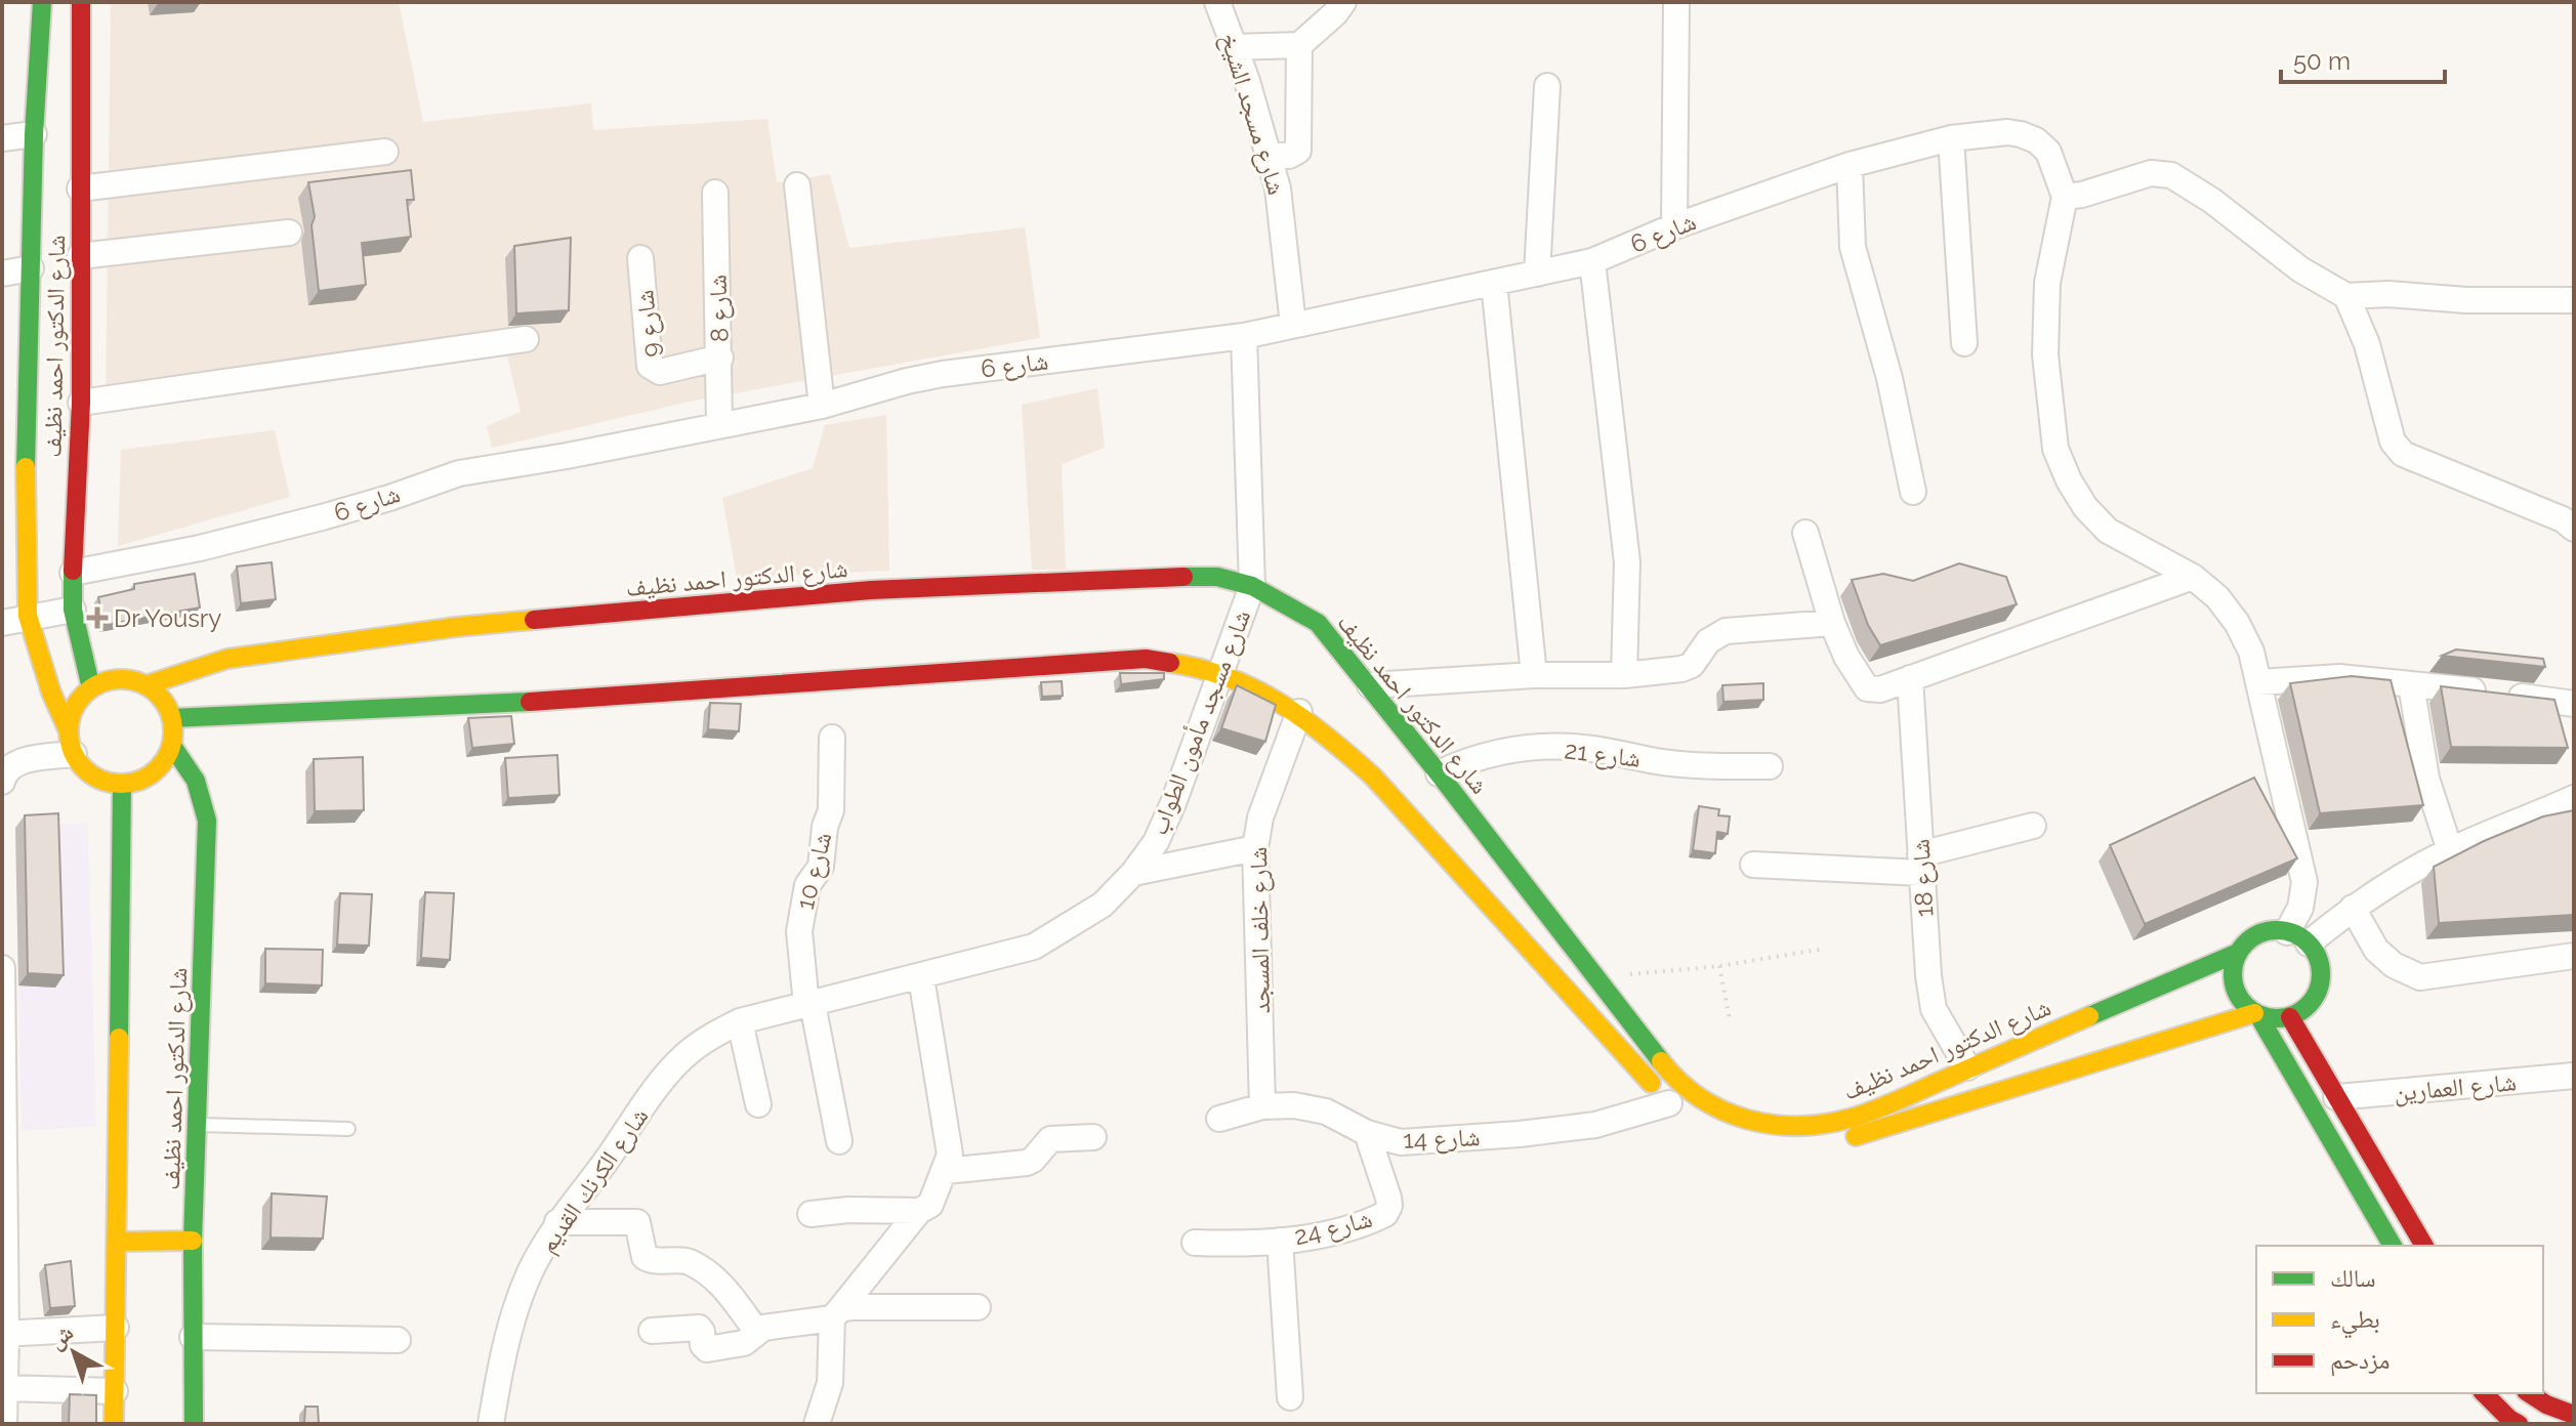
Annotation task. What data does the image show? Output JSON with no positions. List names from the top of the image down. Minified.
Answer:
{"streets":{"main road":["شارع الدكتور احمد نظيف"],"street":["شارع مسجد الشيخ","شارع 6","شارع 8","شارع 9","شارع مسجد مأمون الطواب","شارع 21","شارع 10","شارع 18","شارع خلف المسجد","شارع العمارين","شارع 14","شارع الكرنك القديم","شارع 24"]},"crossings":[["شارع مسجد الشيخ","شارع 6"],["شارع 6","شارع 8"],["شارع 6","شارع الدكتور احمد نظيف"],["شارع 6","شارع مسجد مأمون الطواب"],["شارع 8","شارع 9"],["شارع الدكتور احمد نظيف","شارع مسجد مأمون الطواب"],["شارع الدكتور احمد نظيف","شارع 21"],["شارع الدكتور احمد نظيف","شارع 18"],["شارع مسجد مأمون الطواب","شارع 10"],["شارع مسجد مأمون الطواب","شارع الكرنك القديم"],["شارع خلف المسجد","شارع 14"],["شارع 14","شارع 24"]],"places":{"health":["Dr Yousry"]},"legend":["سالك","بطيء","مزدحم"],"scale_bar":"50 m","north":"top left"}
